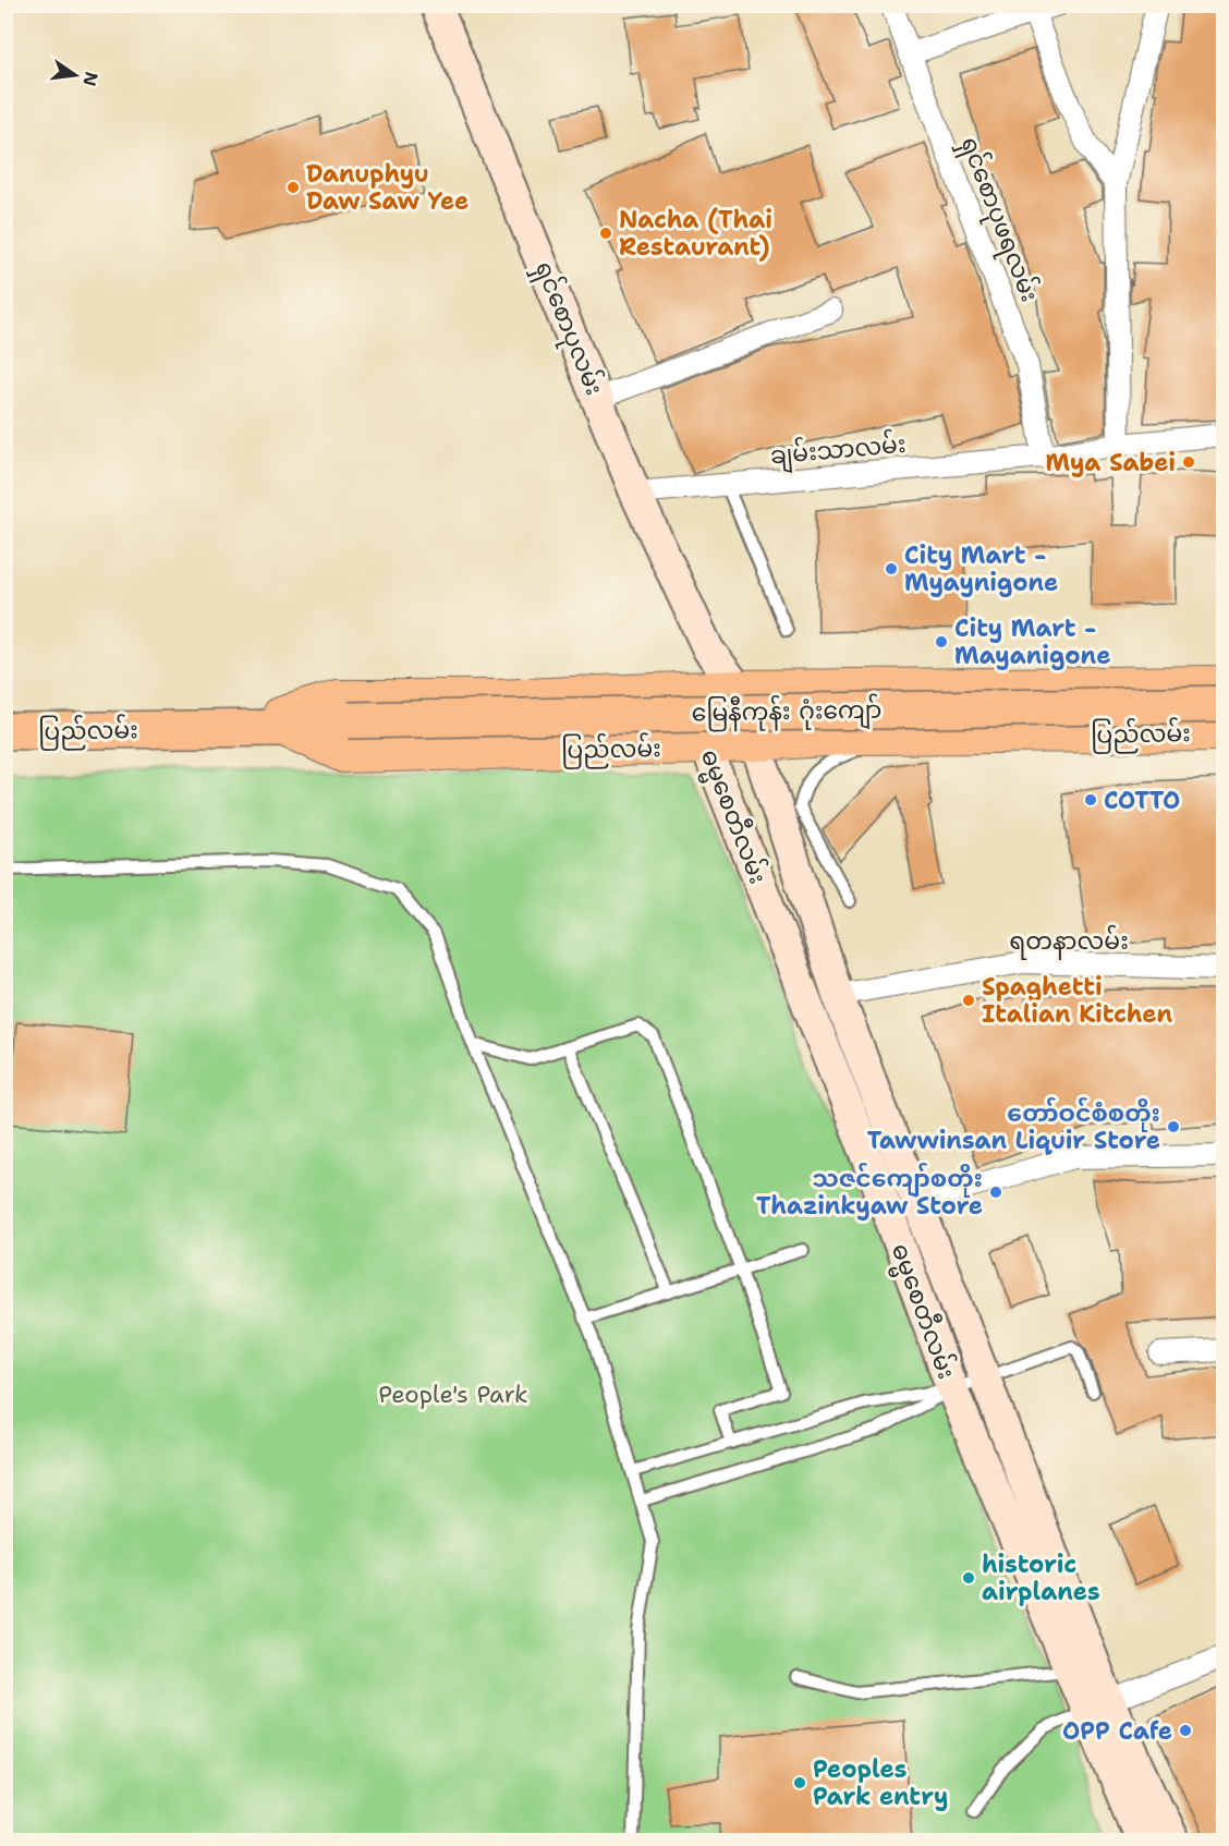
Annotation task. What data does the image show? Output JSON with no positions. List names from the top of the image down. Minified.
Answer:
{"streets":{"highway":["မြေနီကုန်း ဂုံးကျော်","ပြည်လမ်း"],"main road":["ရှင်စောပုလမ်း","ဓမ္မစေတီလမ်း"],"street":["ရှင်စောပုဖရလမ်း","ချမ်းသာလမ်း","ရတနာလမ်း"]},"crossings":[["ရှင်စောပုဖရလမ်း","ချမ်းသာလမ်း"],["ရှင်စောပုလမ်း","ချမ်းသာလမ်း"],["ရှင်စောပုလမ်း","ဓမ္မစေတီလမ်း"],["မြေနီကုန်း ဂုံးကျော်","ပြည်လမ်း"],["ပြည်လမ်း","ဓမ္မစေတီလမ်း"],["ဓမ္မစေတီလမ်း","ရတနာလမ်း"]],"parks":["People's Park"],"places":["Danuphyu Daw Saw Yee","Nacha (Thai Restaurant)","Mya Sabei","City Mart - Myaynigone","City Mart - Mayanigone","COTTO","Spaghetti Italian Kitchen","တော်ဝင်စံစတိုး Tawwinsan Liquir Store","သဇင်ကျော်စတိုး Thazinkyaw Store","historic airplanes","OPP Cafe","Peoples Park entry"],"north":"right"}
